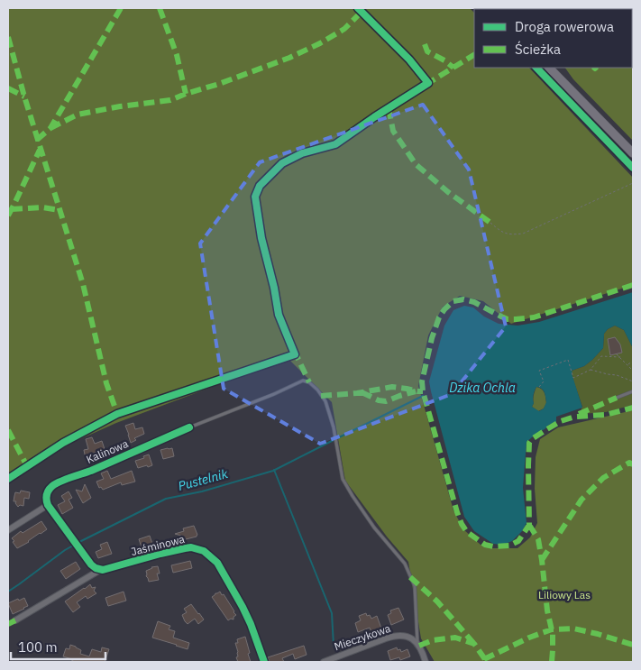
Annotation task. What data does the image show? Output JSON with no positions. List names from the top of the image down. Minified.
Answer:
{"streets":{"street":["Kalinowa","Jaśminowa","Mieczykowa"]},"crossings":[["Kalinowa","Mieczykowa"]],"water":["Dzika Ochla","Pustelnik"],"parks":["Liliowy Las"],"legend":["Droga rowerowa","Ścieżka"],"scale_bar":"100 m"}
